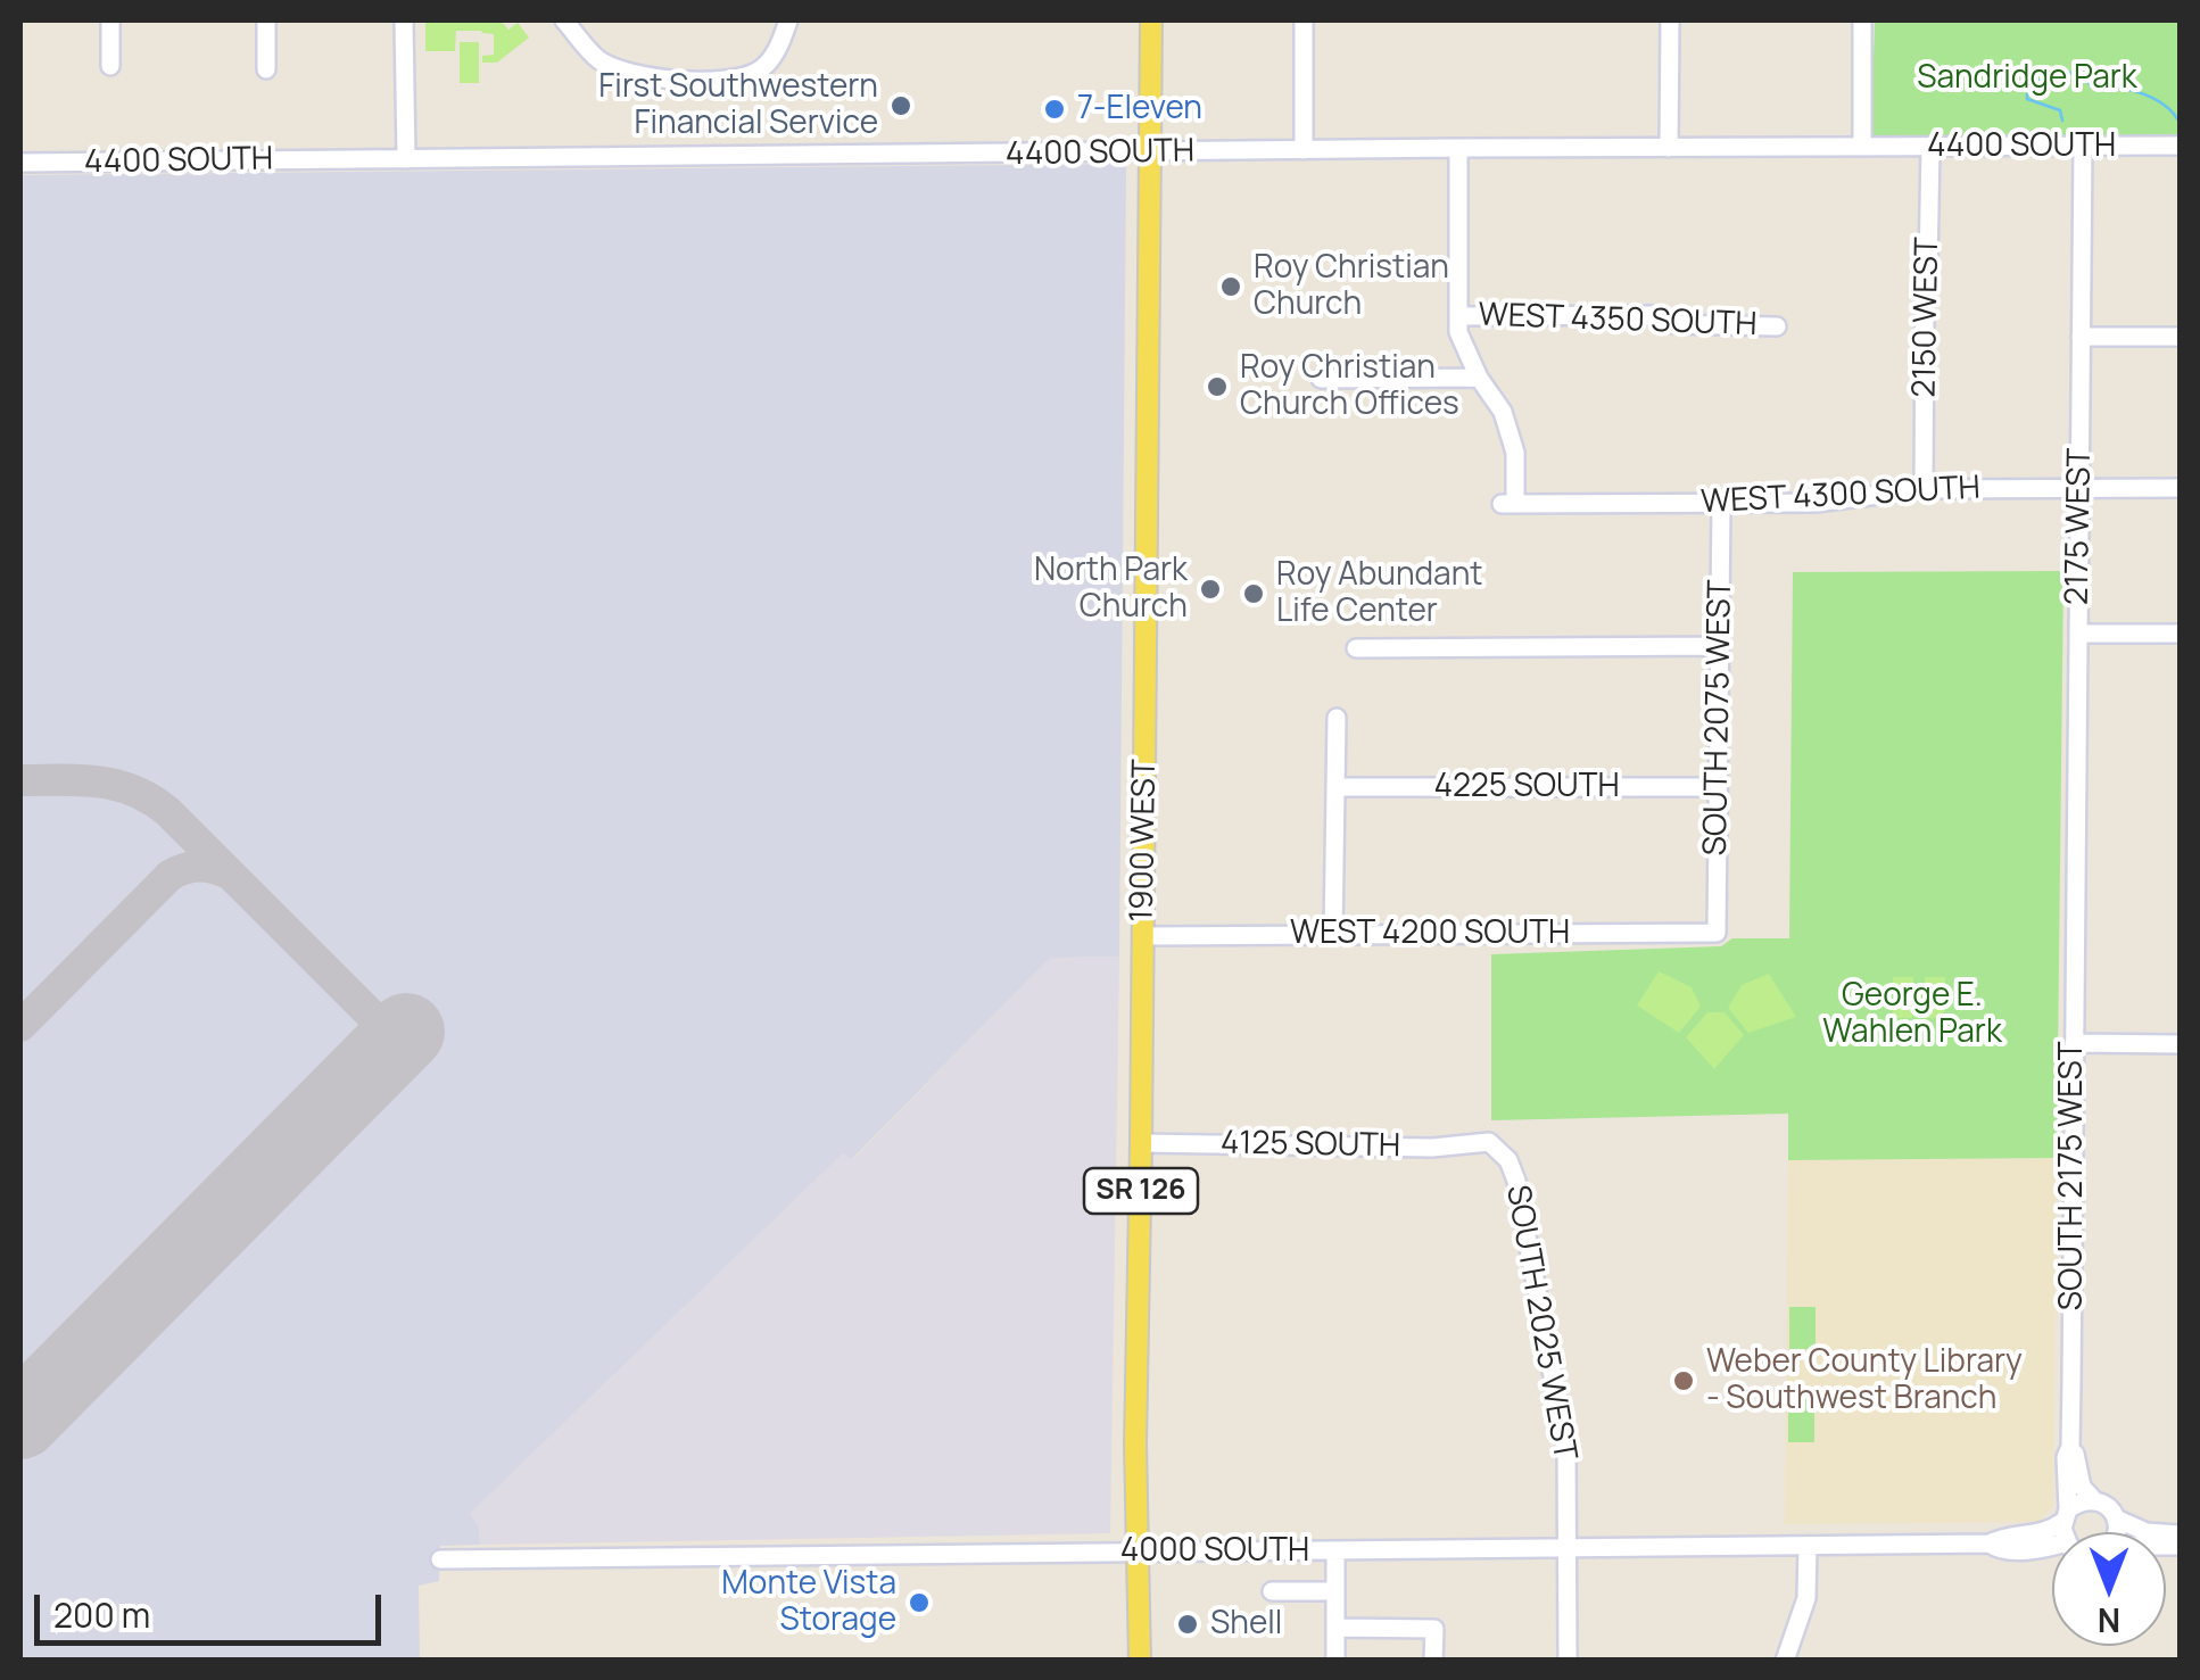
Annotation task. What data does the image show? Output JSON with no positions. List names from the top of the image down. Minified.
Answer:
{"streets":{"main road":["1900 WEST","SR 126"],"street":["4400 SOUTH","2150 WEST","WEST 4350 SOUTH","WEST 4300 SOUTH","2175 WEST","SOUTH 2075 WEST","4225 SOUTH","WEST 4200 SOUTH","4125 SOUTH","SOUTH 2175 WEST","SOUTH 2025 WEST","4000 SOUTH"]},"crossings":[["4400 SOUTH","2150 WEST"],["4400 SOUTH","2175 WEST"],["4400 SOUTH","1900 WEST"],["2150 WEST","WEST 4300 SOUTH"],["WEST 4300 SOUTH","2175 WEST"],["WEST 4300 SOUTH","SOUTH 2075 WEST"],["2175 WEST","SOUTH 2175 WEST"],["SOUTH 2075 WEST","4225 SOUTH"],["SOUTH 2075 WEST","WEST 4200 SOUTH"],["1900 WEST","WEST 4200 SOUTH"],["1900 WEST","4125 SOUTH"],["1900 WEST","4000 SOUTH"],["4125 SOUTH","SOUTH 2025 WEST"],["SOUTH 2175 WEST","4000 SOUTH"],["SOUTH 2025 WEST","4000 SOUTH"]],"parks":["Sandridge Park","George E. Wahlen Park"],"places":["First Southwestern Financial Service","7-Eleven","Roy Christian Church","Roy Christian Church Offices","North Park Church","Roy Abundant Life Center","Weber County Library - Southwest Branch","Monte Vista Storage","Shell"],"scale_bar":"200 m","north":"bottom"}
